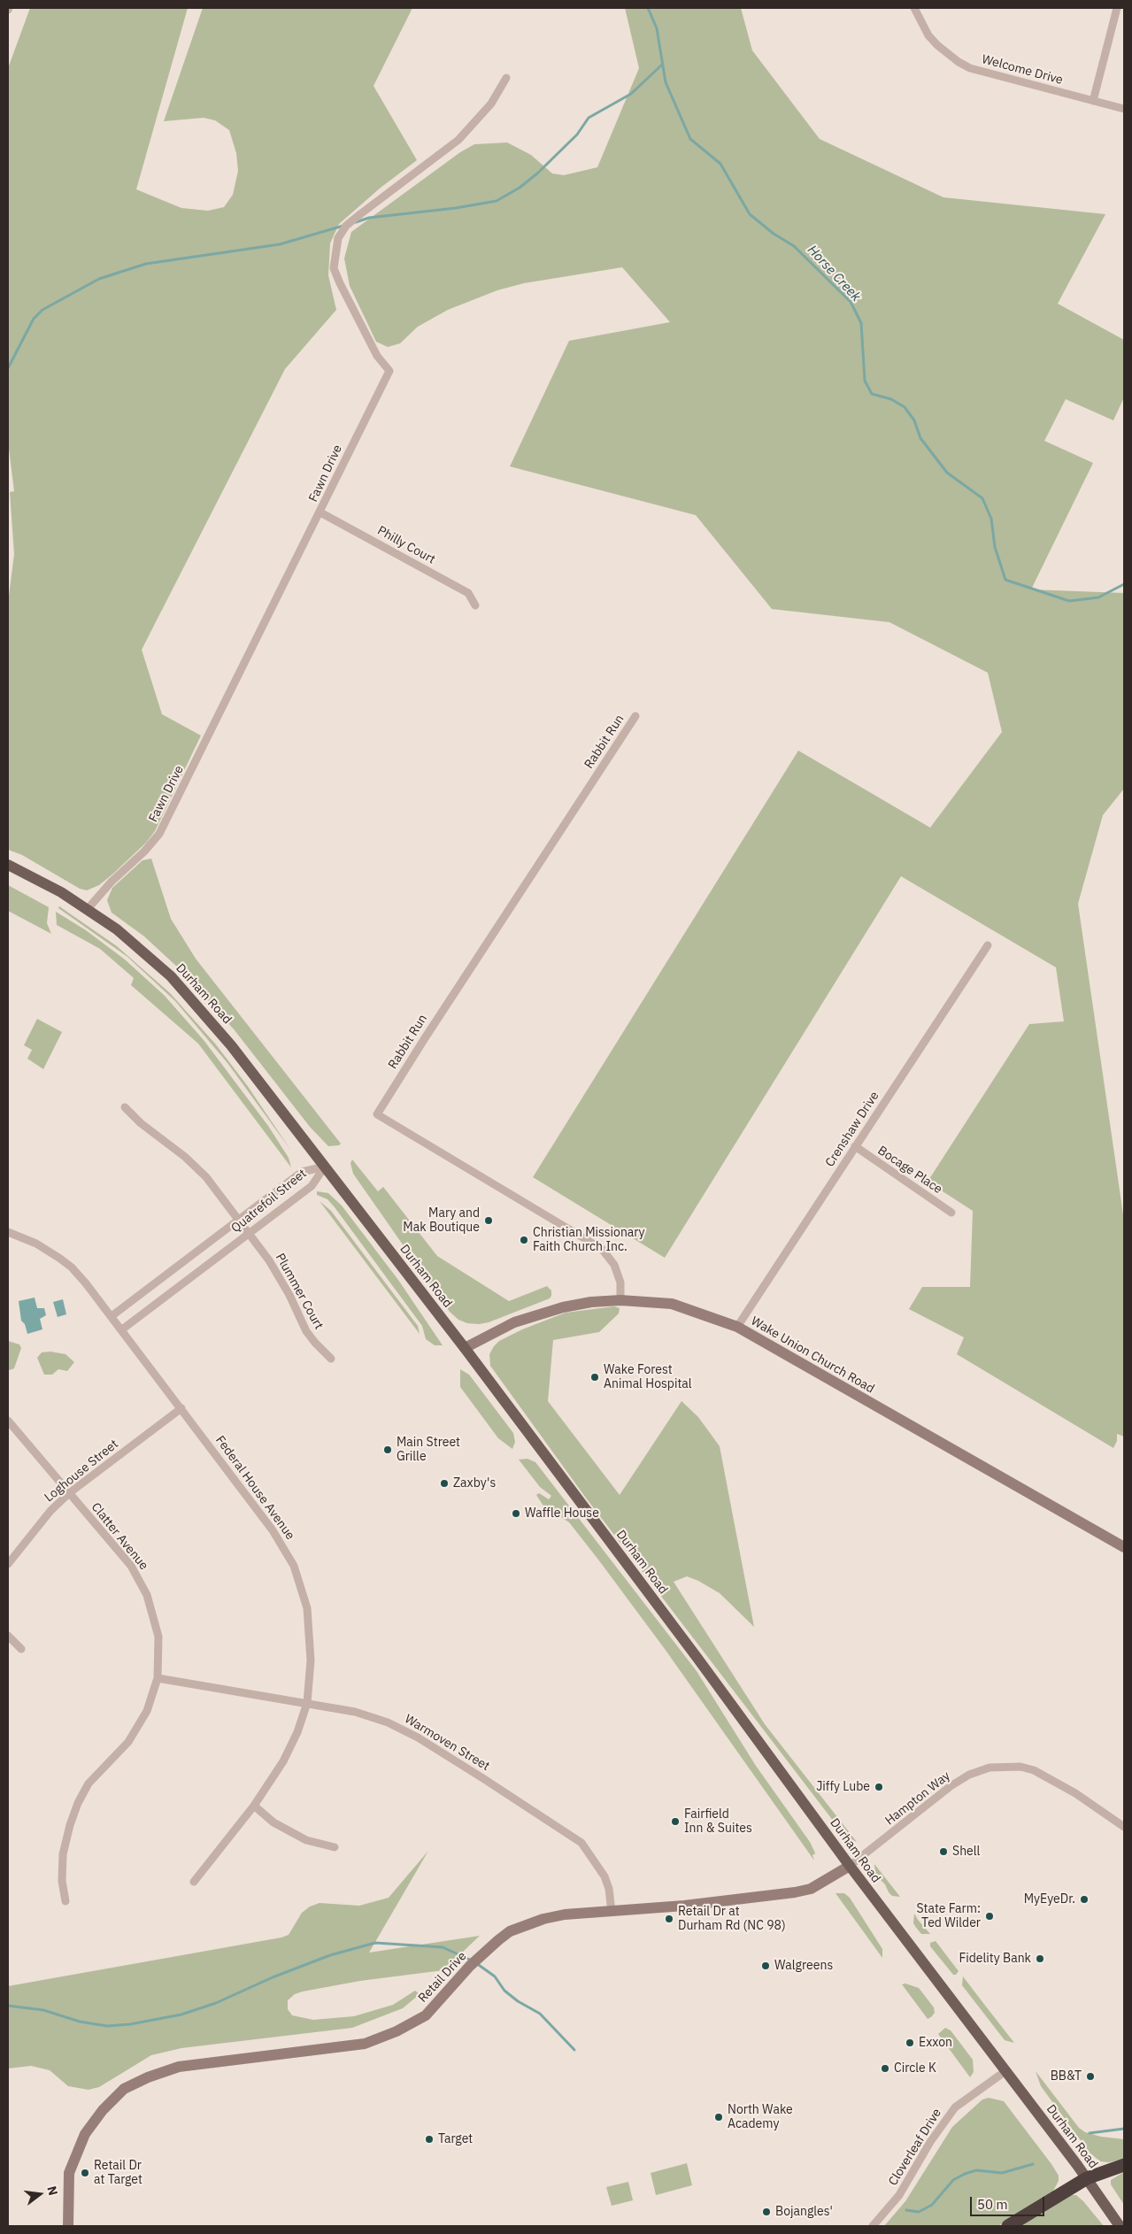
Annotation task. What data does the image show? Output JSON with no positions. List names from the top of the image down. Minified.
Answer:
{"streets":{"main road":["Durham Road"],"street":["Welcome Drive","Fawn Drive","Philly Court","Rabbit Run","Crenshaw Drive","Bocage Place","Quatrefoil Street","Plummer Court","Wake Union Church Road","Loghouse Street","Federal House Avenue","Clatter Avenue","Warmoven Street","Hampton Way","Retail Drive","Cloverleaf Drive"]},"crossings":[["Fawn Drive","Philly Court"],["Fawn Drive","Durham Road"],["Rabbit Run","Wake Union Church Road"],["Durham Road","Quatrefoil Street"],["Durham Road","Wake Union Church Road"],["Durham Road","Hampton Way"],["Durham Road","Retail Drive"],["Durham Road","Cloverleaf Drive"],["Crenshaw Drive","Bocage Place"],["Crenshaw Drive","Wake Union Church Road"],["Quatrefoil Street","Plummer Court"],["Quatrefoil Street","Federal House Avenue"],["Loghouse Street","Federal House Avenue"],["Loghouse Street","Clatter Avenue"],["Federal House Avenue","Warmoven Street"],["Clatter Avenue","Warmoven Street"],["Warmoven Street","Retail Drive"],["Hampton Way","Retail Drive"]],"water":["Horse Creek"],"places":["Mary and Mak Boutique","Christian Missionary Faith Church Inc.","Wake Forest Animal Hospital","Main Street Grille","Zaxby's","Waffle House","Jiffy Lube","Fairfield Inn & Suites","Shell","MyEyeDr.","State Farm: Ted Wilder","Retail Dr at Durham Rd (NC 98)","Fidelity Bank","Walgreens","Exxon","Circle K","BB&T","North Wake Academy","Target","Retail Dr at Target","Bojangles'"],"scale_bar":"50 m","north":"right"}
